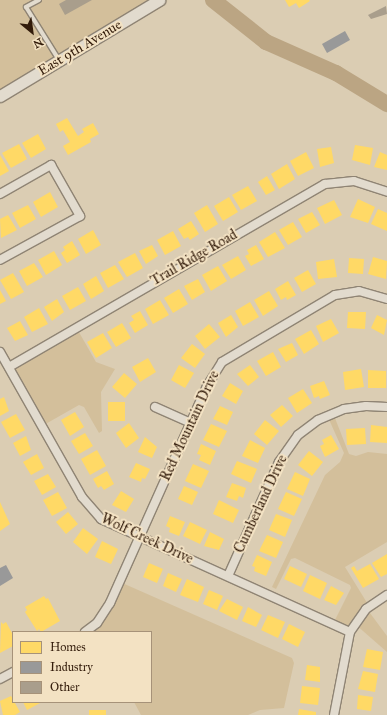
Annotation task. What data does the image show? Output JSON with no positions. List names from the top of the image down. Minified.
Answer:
{"streets":{"main road":["East 9th Avenue"],"street":["Trail Ridge Road","Red Mountain Drive","Cumberland Drive","Wolf Creek Drive"]},"crossings":[["Trail Ridge Road","Wolf Creek Drive"],["Red Mountain Drive","Wolf Creek Drive"],["Cumberland Drive","Wolf Creek Drive"]],"legend":["Homes","Industry","Other"],"north":"bottom right"}
